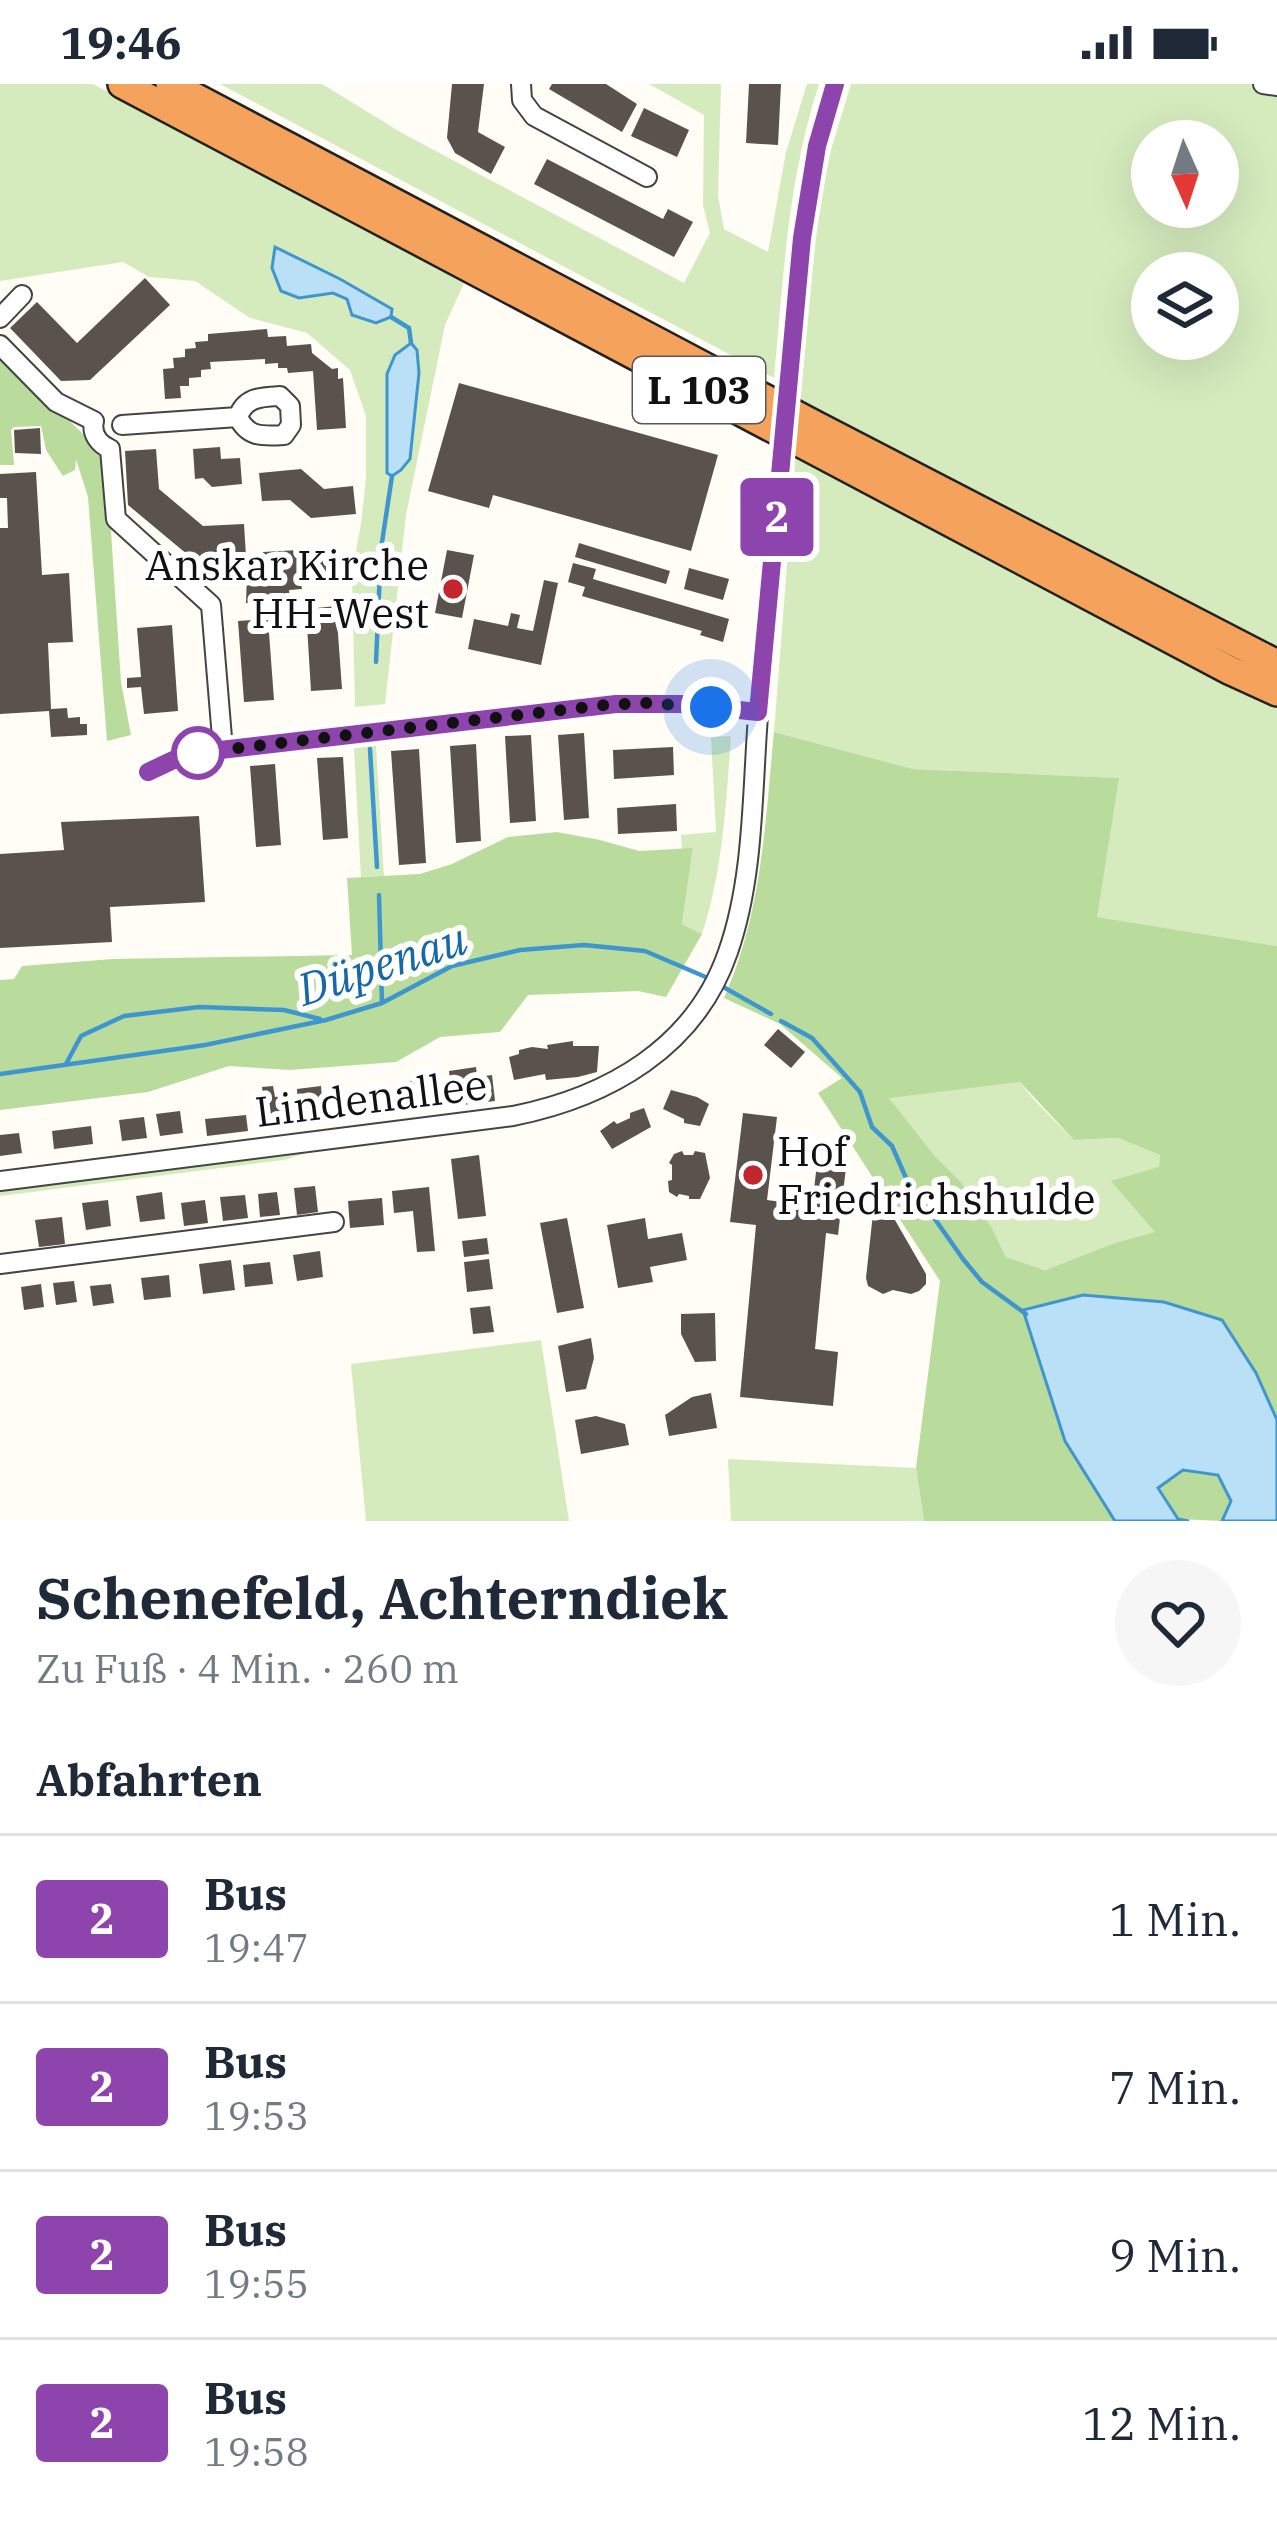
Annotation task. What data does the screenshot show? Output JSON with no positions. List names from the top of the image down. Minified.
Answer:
{"streets":{"highway":["L 103"],"street":["Lindenallee"]},"water":["Düpenau"],"places":["Anskar Kirche HH-West","Hof Friedrichshulde"],"lines":["bus line 2"],"north":"bottom","page":{"status":"19:46","on_map":"2","heading":[["Schenefeld, Achterndiek","Zu Fuß · 4 Min. · 260 m"],"Abfahrten"],"list":[{"mark":"2","name":"Bus","note":"19:47","value":"1 Min."},{"mark":"2","name":"Bus","note":"19:53","value":"7 Min."},{"mark":"2","name":"Bus","note":"19:55","value":"9 Min."},{"mark":"2","name":"Bus","note":"19:58","value":"12 Min."}]}}
